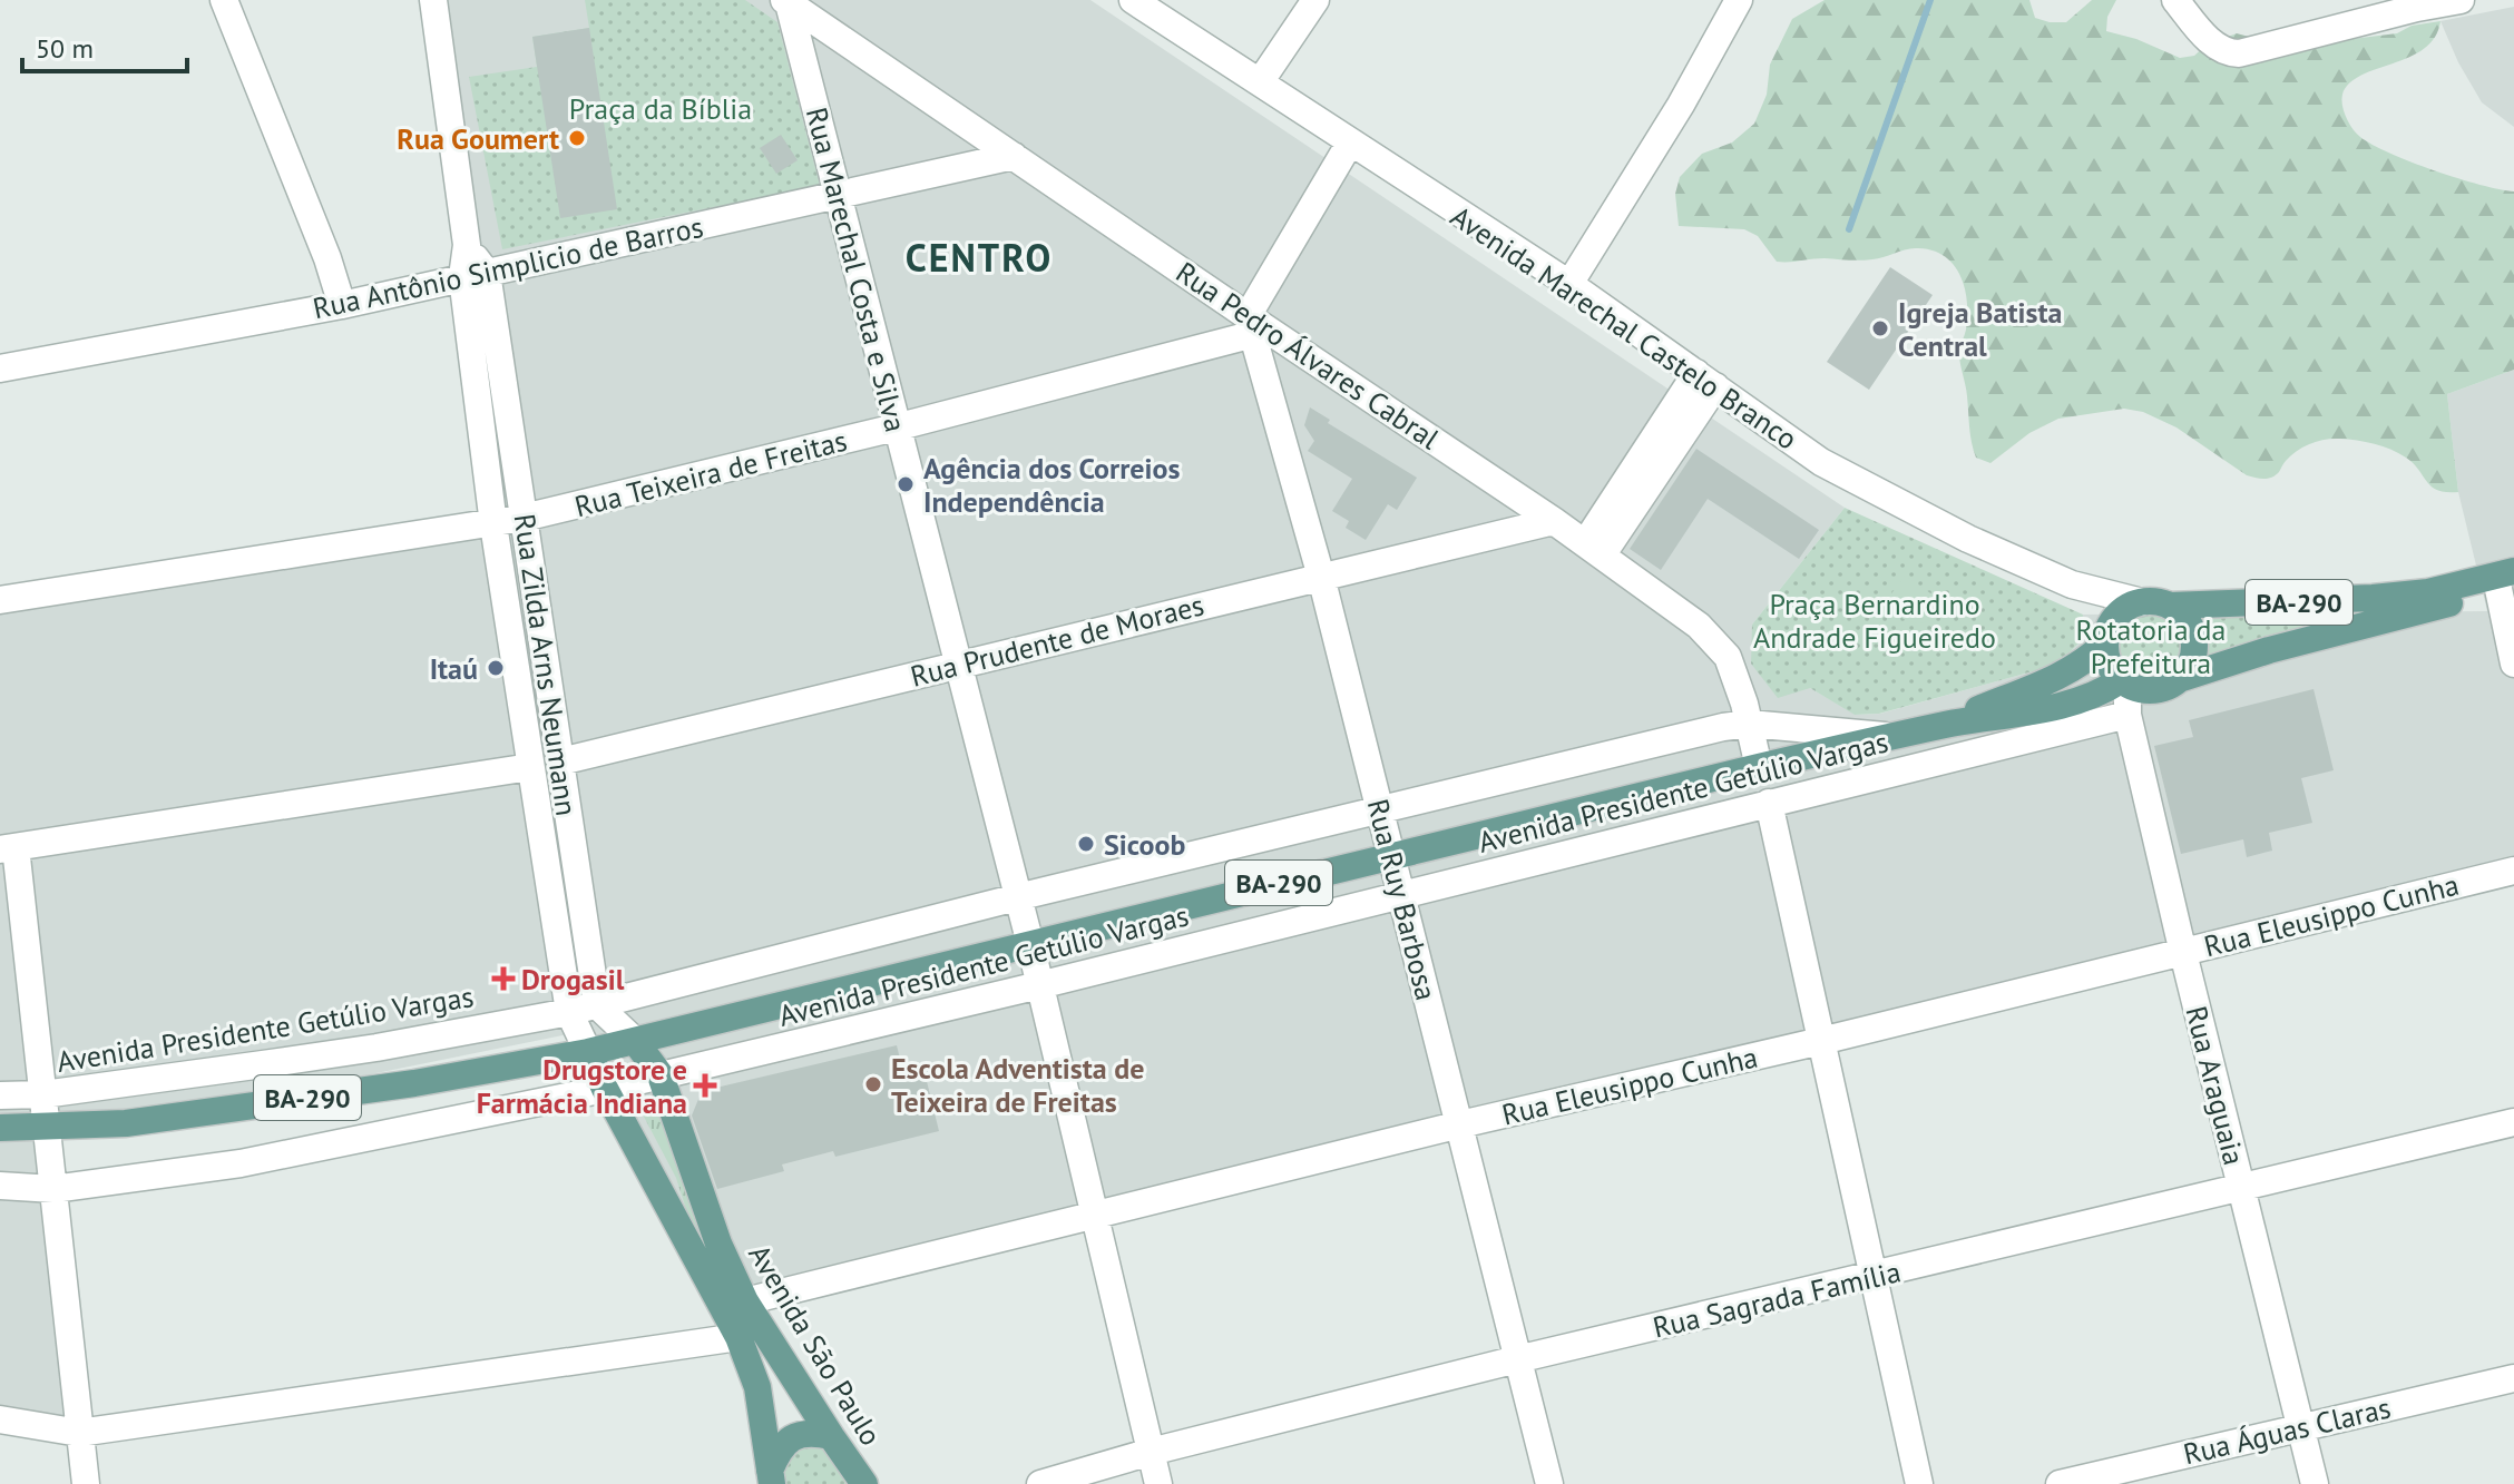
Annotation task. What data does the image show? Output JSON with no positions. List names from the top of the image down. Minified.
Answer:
{"streets":{"main road":["BA-290","Avenida Presidente Getúlio Vargas","Avenida São Paulo"],"street":["Rua Antônio Simplicio de Barros","Rua Marechal Costa e Silva","Avenida Marechal Castelo Branco","Rua Pedro Álvares Cabral","Rua Teixeira de Freitas","Rua Prudente de Moraes","Rua Zilda Arns Neumann","Rua Ruy Barbosa","Rua Eleusippo Cunha","Rua Araguaia","Rua Sagrada Família","Rua Águas Claras"]},"crossings":[["Rua Antônio Simplicio de Barros","Rua Marechal Costa e Silva"],["Rua Antônio Simplicio de Barros","Rua Pedro Álvares Cabral"],["Rua Antônio Simplicio de Barros","Rua Zilda Arns Neumann"],["Rua Marechal Costa e Silva","Rua Pedro Álvares Cabral"],["Rua Marechal Costa e Silva","Rua Teixeira de Freitas"],["Rua Marechal Costa e Silva","Rua Prudente de Moraes"],["Rua Marechal Costa e Silva","Avenida Presidente Getúlio Vargas"],["Avenida Marechal Castelo Branco","BA-290"],["Avenida Marechal Castelo Branco","Avenida Presidente Getúlio Vargas"],["Avenida Marechal Castelo Branco","Rua Araguaia"],["Rua Pedro Álvares Cabral","Rua Teixeira de Freitas"],["Rua Pedro Álvares Cabral","Rua Prudente de Moraes"],["Rua Pedro Álvares Cabral","Avenida Presidente Getúlio Vargas"],["Rua Pedro Álvares Cabral","Rua Ruy Barbosa"],["Rua Teixeira de Freitas","Rua Zilda Arns Neumann"],["Rua Teixeira de Freitas","Rua Ruy Barbosa"],["BA-290","Avenida Presidente Getúlio Vargas"],["BA-290","Rua Araguaia"],["Rua Prudente de Moraes","Rua Zilda Arns Neumann"],["Rua Prudente de Moraes","Rua Ruy Barbosa"],["Rua Zilda Arns Neumann","Avenida Presidente Getúlio Vargas"],["Rua Zilda Arns Neumann","Avenida São Paulo"],["Avenida Presidente Getúlio Vargas","Rua Ruy Barbosa"],["Avenida Presidente Getúlio Vargas","Rua Araguaia"],["Avenida Presidente Getúlio Vargas","Avenida São Paulo"],["Rua Ruy Barbosa","Rua Eleusippo Cunha"],["Rua Ruy Barbosa","Rua Sagrada Família"],["Rua Eleusippo Cunha","Rua Araguaia"],["Rua Eleusippo Cunha","Avenida São Paulo"],["Rua Araguaia","Rua Sagrada Família"],["Rua Araguaia","Rua Águas Claras"]],"districts":["CENTRO"],"parks":["Praça da Bíblia","Praça Bernardino Andrade Figueiredo","Rotatoria da Prefeitura"],"places":{"other":["Rua Goumert","Igreja Batista Central","Agência dos Correios Independência","Itaú","Sicoob","Escola Adventista de Teixeira de Freitas"],"health":["Drogasil","Drugstore e Farmácia Indiana"]},"scale_bar":"50 m"}
